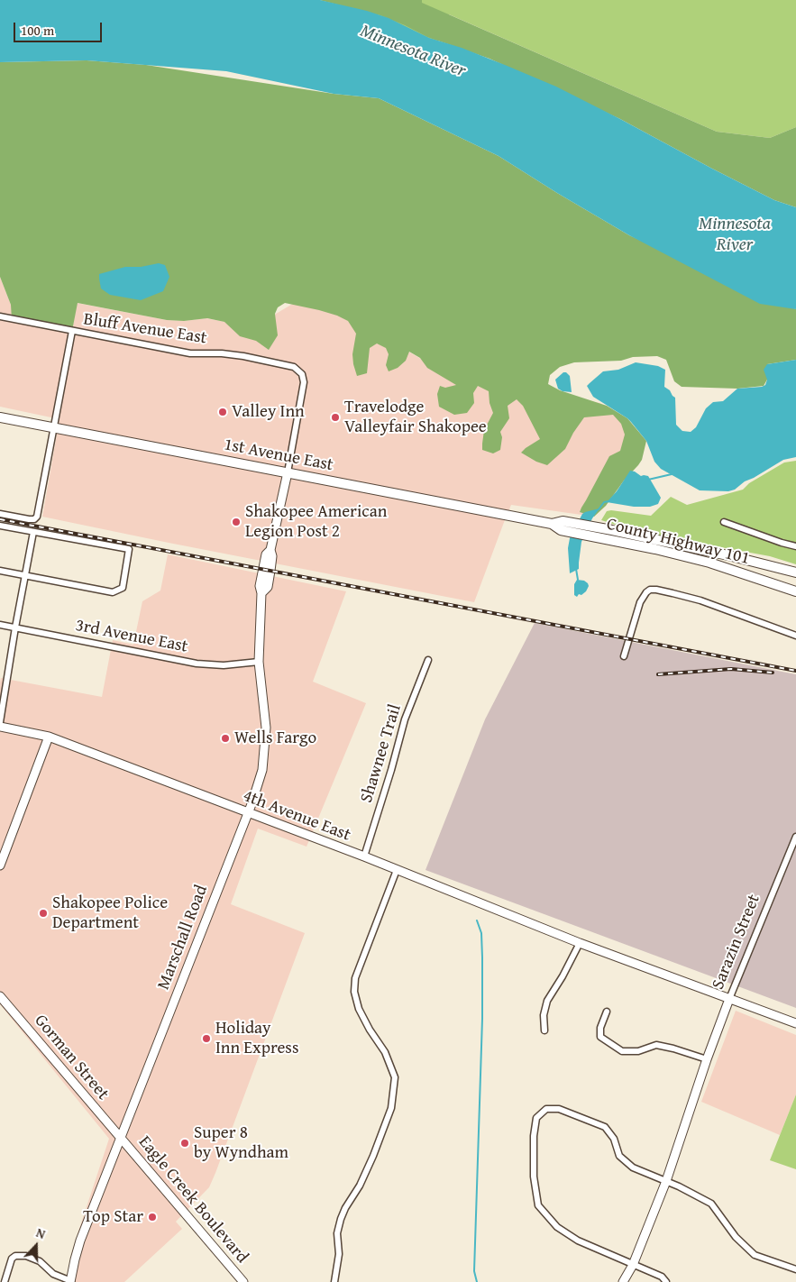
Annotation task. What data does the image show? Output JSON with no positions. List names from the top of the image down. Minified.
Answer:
{"streets":{"main road":["1st Avenue East","County Highway 101"],"street":["Bluff Avenue East","3rd Avenue East","Shawnee Trail","4th Avenue East","Marschall Road","Sarazin Street","Gorman Street","Eagle Creek Boulevard"]},"crossings":[["Bluff Avenue East","Marschall Road"],["1st Avenue East","County Highway 101"],["1st Avenue East","Marschall Road"],["3rd Avenue East","Marschall Road"],["Shawnee Trail","4th Avenue East"],["4th Avenue East","Marschall Road"],["4th Avenue East","Sarazin Street"],["Marschall Road","Gorman Street"],["Marschall Road","Eagle Creek Boulevard"],["Gorman Street","Eagle Creek Boulevard"]],"water":["Minnesota River"],"places":["Valley Inn","Travelodge Valleyfair Shakopee","Shakopee American Legion Post 2","Wells Fargo","Shakopee Police Department","Holiday Inn Express","Super 8 by Wyndham","Top Star"],"scale_bar":"100 m","north":"top"}
